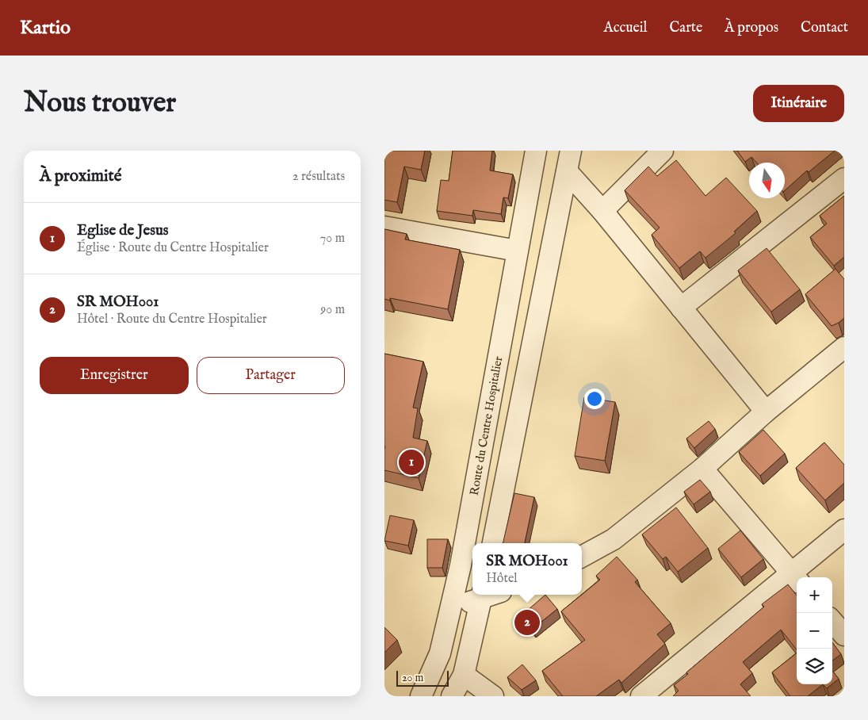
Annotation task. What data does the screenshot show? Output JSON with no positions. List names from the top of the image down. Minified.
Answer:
{"streets":{"street":["Route du Centre Hospitalier"]},"scale_bar":"20 m","north":"bottom","page":{"header":"Kartio","nav":["Accueil","Carte","À propos","Contact"],"buttons":["Itinéraire",["Enregistrer","Partager"]],"title":"Nous trouver","heading":["À proximité","2 résultats"],"list":[{"mark":"1","name":"Eglise de Jesus","note":"Église · Route du Centre Hospitalier","value":"70 m"},{"mark":"2","name":"SR MOH001","note":"Hôtel · Route du Centre Hospitalier","value":"90 m"}],"pins":["1","2"],"popup":["SR MOH001","Hôtel"],"map_buttons":["+","−"],"scale":"20 m"}}
